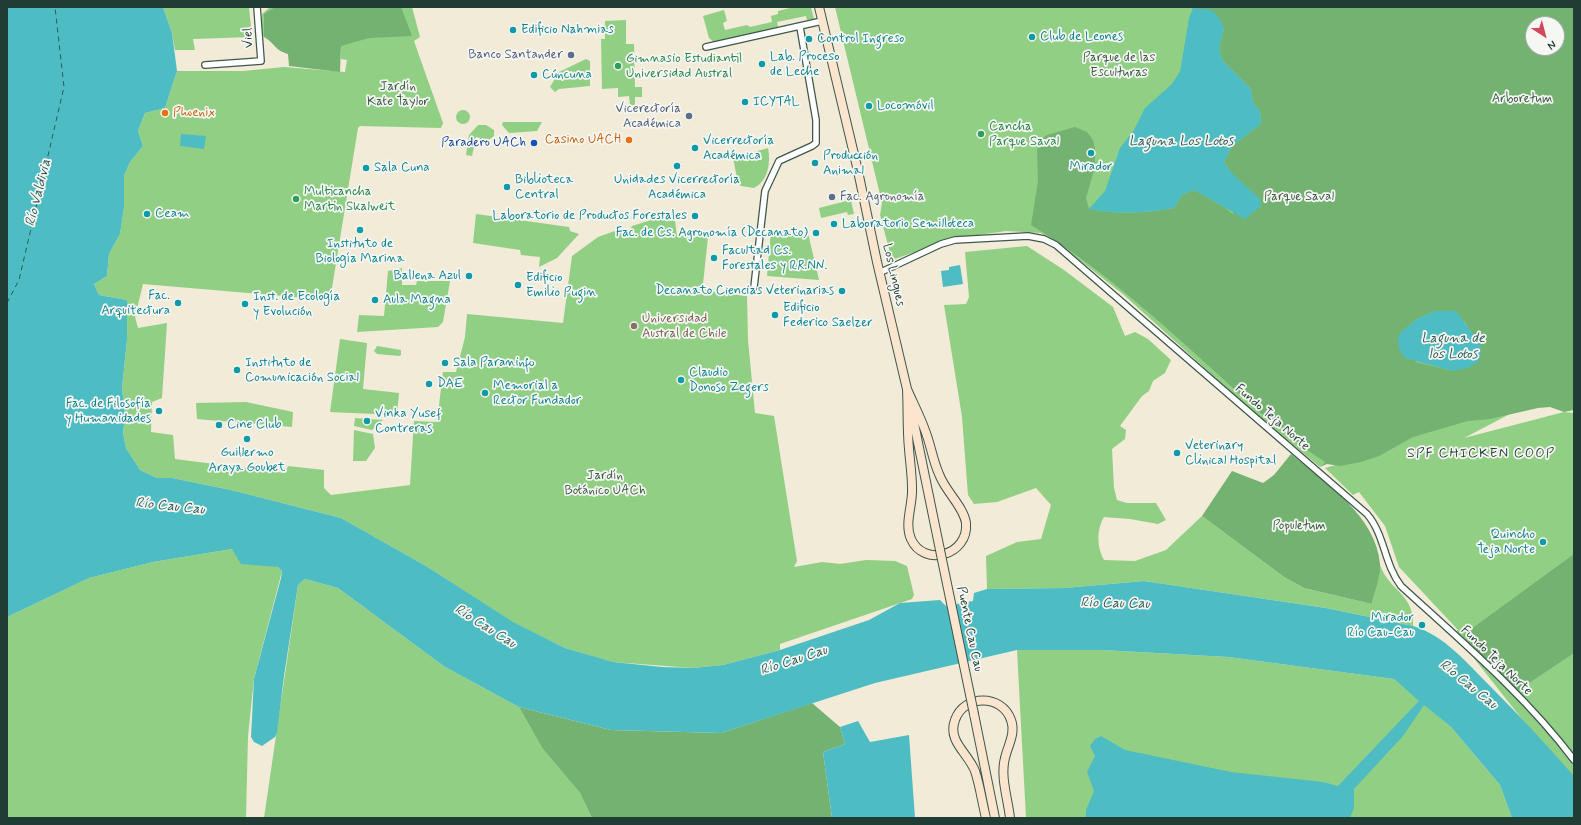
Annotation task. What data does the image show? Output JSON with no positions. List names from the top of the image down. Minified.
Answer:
{"streets":{"main road":["Los Lingues","Puente Cau Cau"],"street":["Viel","Fundo Teja Norte"]},"crossings":[["Los Lingues","Fundo Teja Norte"],["Los Lingues","Puente Cau Cau"]],"districts":["SPF CHICKEN COOP"],"water":["Laguna Los Lotos","Río Valdivia","Laguna de los Lotos","Río Cau Cau"],"parks":["Parque de las Esculturas","Jardín Kate Taylor","Arboretum","Parque Saval","Jardín Botánico UACh","Populetum"],"places":["Edificio Nahmias","Club de Leones","Control Ingreso","Banco Santander","Lab. Proceso de Leche","Gimnasio Estudiantil Universidad Austral","Cúncuna","ICYTAL","Locomóvil","Phoenix","Vicerectoría Académica","Cancha Parque Saval","Casino UACH","Paradero UACh","Vicerrectoría Académica","Mirador","Producción Animal","Unidades Vicerrectoría Académica","Sala Cuna","Biblioteca Central","Fac. Agronomía","Multicancha Martin Skalweit","Ceam","Laboratorio de Productos Forestales","Laboratorio Semilloteca","Instituto de Biología Marina","Fac. de Cs. Agronomía (Decanato)","Facultad Cs. Forestales y RR.NN.","Ballena Azul","Edificio Emilio Pugin","Decanato Ciencias Veterinarias","Aula Magna","Fac. Arquitectura","Inst. de Ecología y Evolución","Edificio Federico Saelzer","Universidad Austral de Chile","Sala Paraninfo","Instituto de Comunicación Social","Claudio Donoso Zegers","DAE","Memorial a Rector Fundador","Fac. de Filosofía y Humanidades","Vinka Yusef Contreras","Cine Club","Guillermo Araya Goubet","Veterinary Clinical Hospital","Quincho Teja Norte","Mirador Río Cau-Cau"],"north":"bottom right"}
